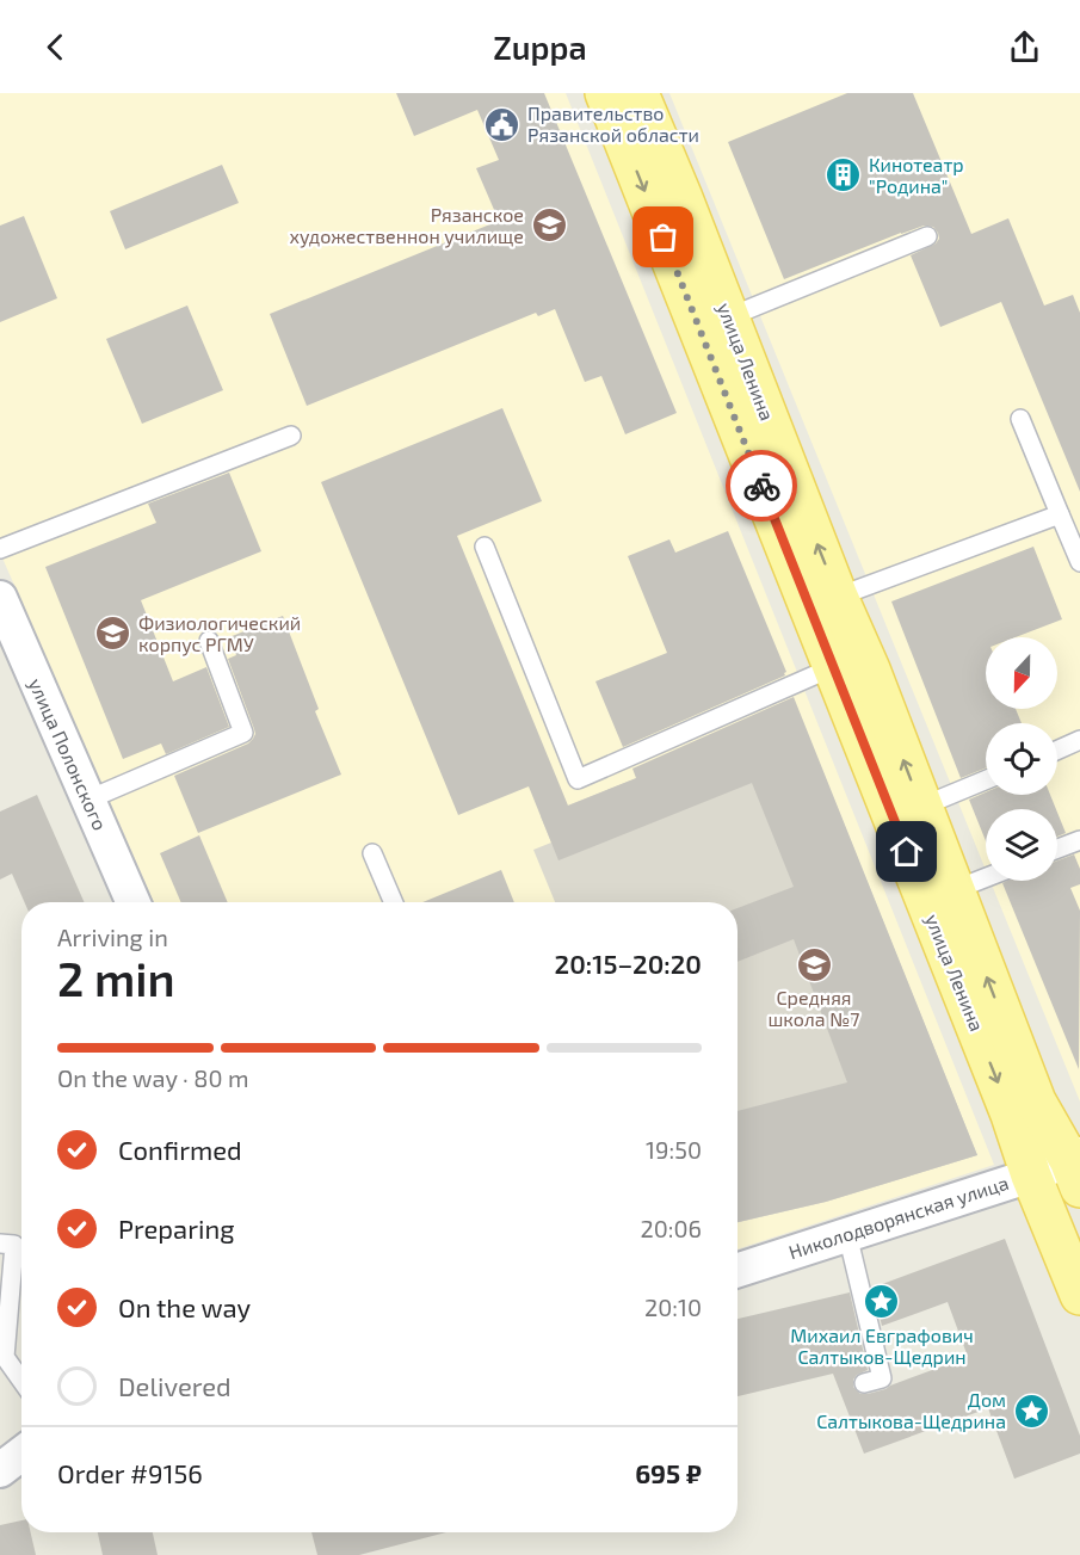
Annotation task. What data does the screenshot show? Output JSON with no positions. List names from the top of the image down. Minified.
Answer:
{"streets":{"main road":["улица Ленина"],"street":["улица Полонского","Николодворянская улица"]},"crossings":[["улица Ленина","Николодворянская улица"]],"places":{"public building":["Правительство Рязанской области"],"building":["Кинотеатр \"Родина\""],"school or university":["Рязанское художественнон училище","Физиологический корпус РГМУ","Средняя школа №7"],"place":["Михаил Евграфович Салтыков-Щедрин","Дом Салтыкова-Щедрина"]},"north":"bottom","page":{"header":"Zuppa","heading":["2 min","Arriving in","20:15–20:20"],"panel":["Order #9156","695 ₽"],"bar":"On the way · 80 m","list":[["Confirmed","19:50"],["Preparing","20:06"],["On the way","20:10"],"Delivered"]}}
